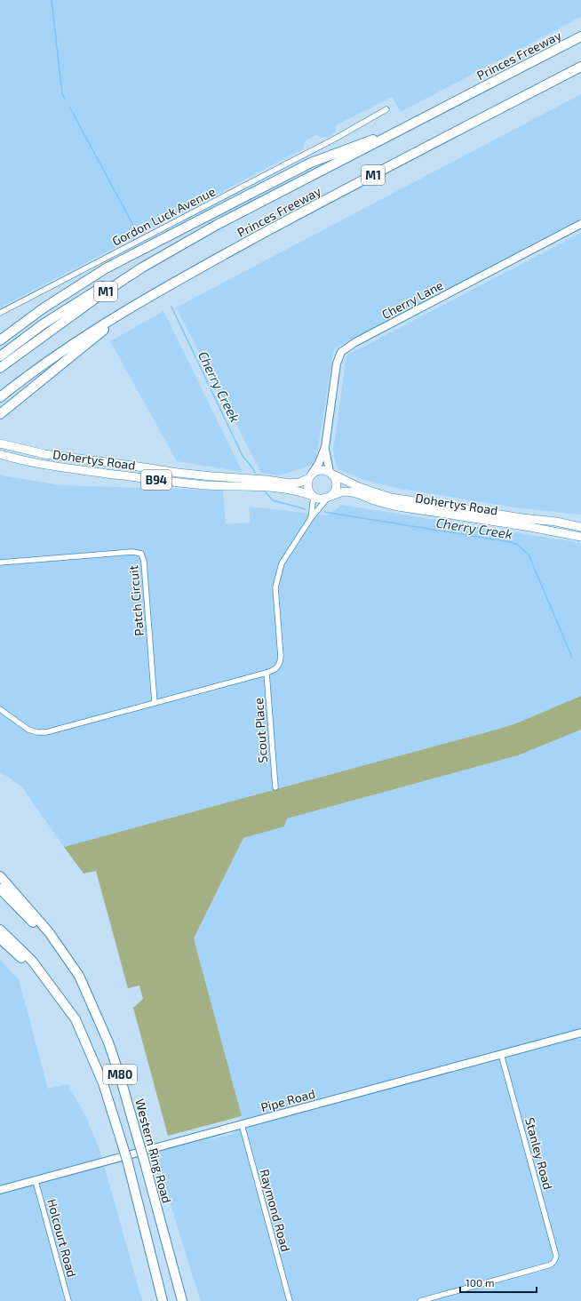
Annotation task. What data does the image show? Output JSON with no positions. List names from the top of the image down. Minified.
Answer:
{"streets":{"highway":["Princes Freeway","M1","M80","Western Ring Road"],"main road":["Dohertys Road","B94"],"street":["Gordon Luck Avenue","Cherry Lane","Patch Circuit","Scout Place","Pipe Road","Stanley Road","Raymond Road","Holcourt Road"]},"crossings":[["Cherry Lane","Dohertys Road"],["Cherry Lane","B94"],["Dohertys Road","B94"],["Pipe Road","Stanley Road"],["Pipe Road","Raymond Road"],["Pipe Road","Holcourt Road"]],"water":["Cherry Creek"],"scale_bar":"100 m"}
